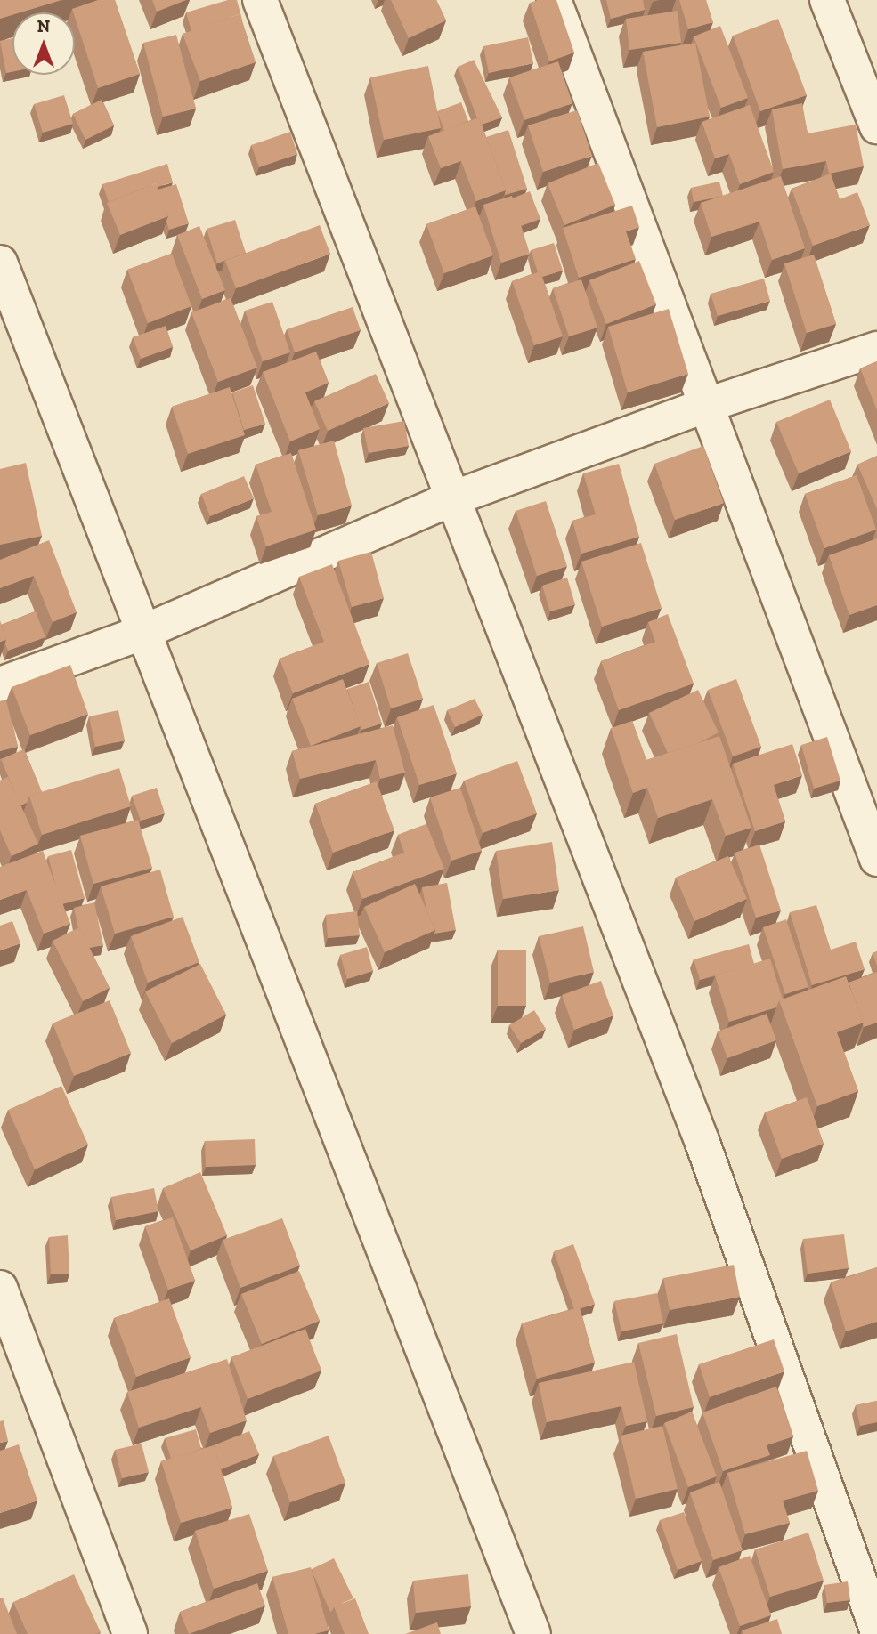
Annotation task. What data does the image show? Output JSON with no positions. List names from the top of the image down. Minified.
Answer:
{"north":"top"}
